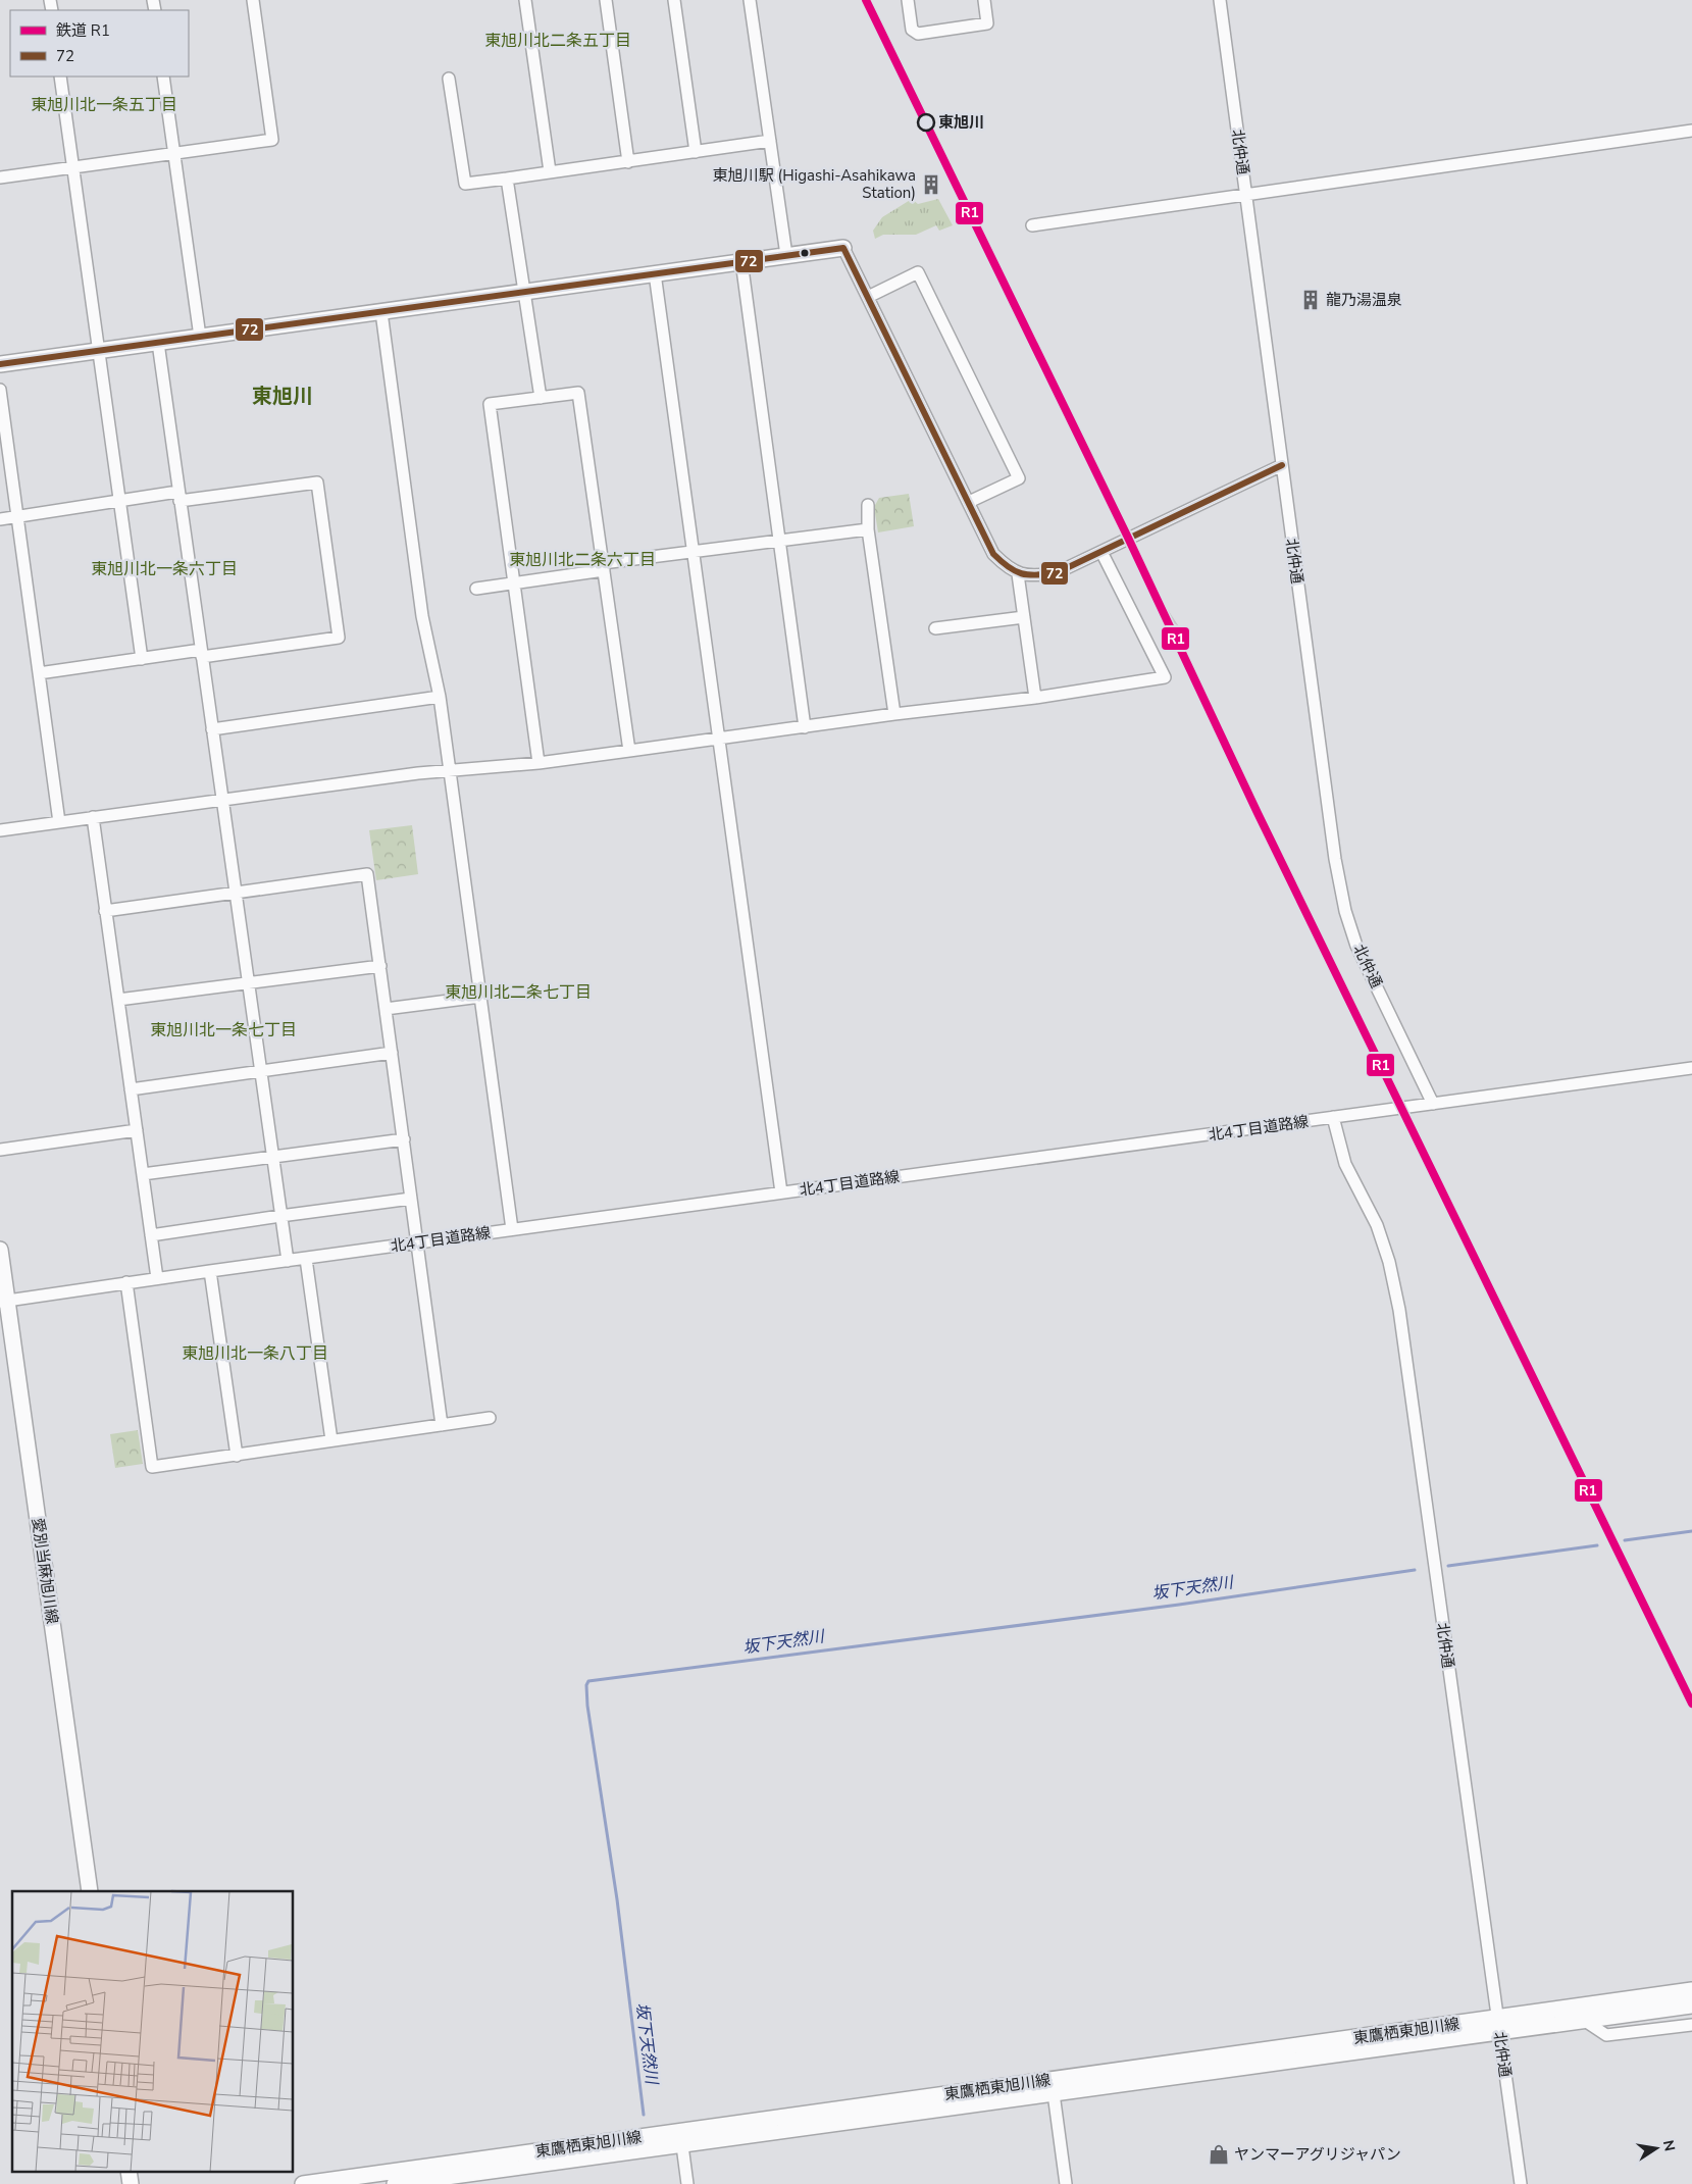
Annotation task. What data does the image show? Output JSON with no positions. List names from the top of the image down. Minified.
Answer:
{"streets":{"main road":["愛別当麻旭川線","東鷹栖東旭川線"],"street":["北仲通","北4丁目道路線"]},"crossings":[["北仲通","北4丁目道路線"],["北仲通","東鷹栖東旭川線"],["北4丁目道路線","愛別当麻旭川線"]],"districts":["東旭川北二条五丁目","東旭川北一条五丁目","東旭川","東旭川北二条六丁目","東旭川北一条六丁目","東旭川北二条七丁目","東旭川北一条七丁目","東旭川北一条八丁目"],"water":["坂下天然川"],"places":{"other":["東旭川"],"building":["東旭川駅 (Higashi-Asahikawa Station)","龍乃湯温泉"],"shop":["ヤンマーアグリジャパン"]},"lines":["rail line R1","transit line 72"],"legend":["鉄道 R1","72"],"north":"right"}
